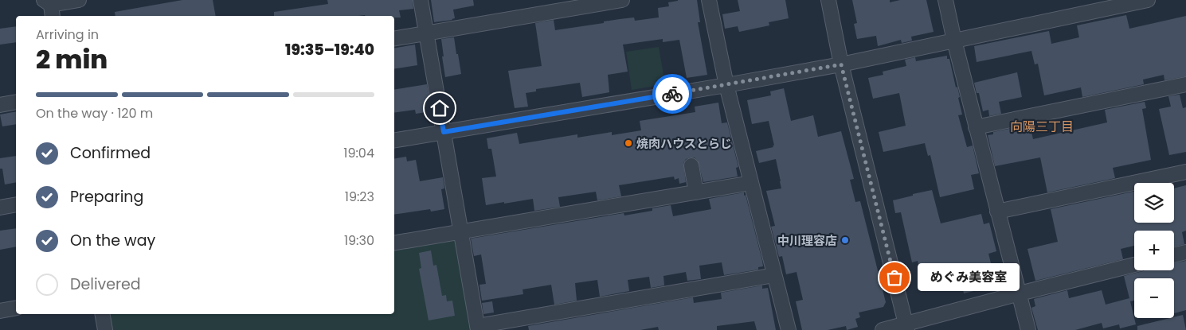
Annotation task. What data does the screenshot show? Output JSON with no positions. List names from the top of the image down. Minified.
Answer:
{"districts":["向陽三丁目"],"places":["焼肉ハウスとらじ","中川理容店","めぐみ美容室"],"page":{"heading":["2 min","Arriving in","19:35–19:40"],"bar":"On the way · 120 m","list":[["Confirmed","19:04"],["Preparing","19:23"],["On the way","19:30"],"Delivered"],"map_buttons":["+","−"],"bubble":"めぐみ美容室"}}
